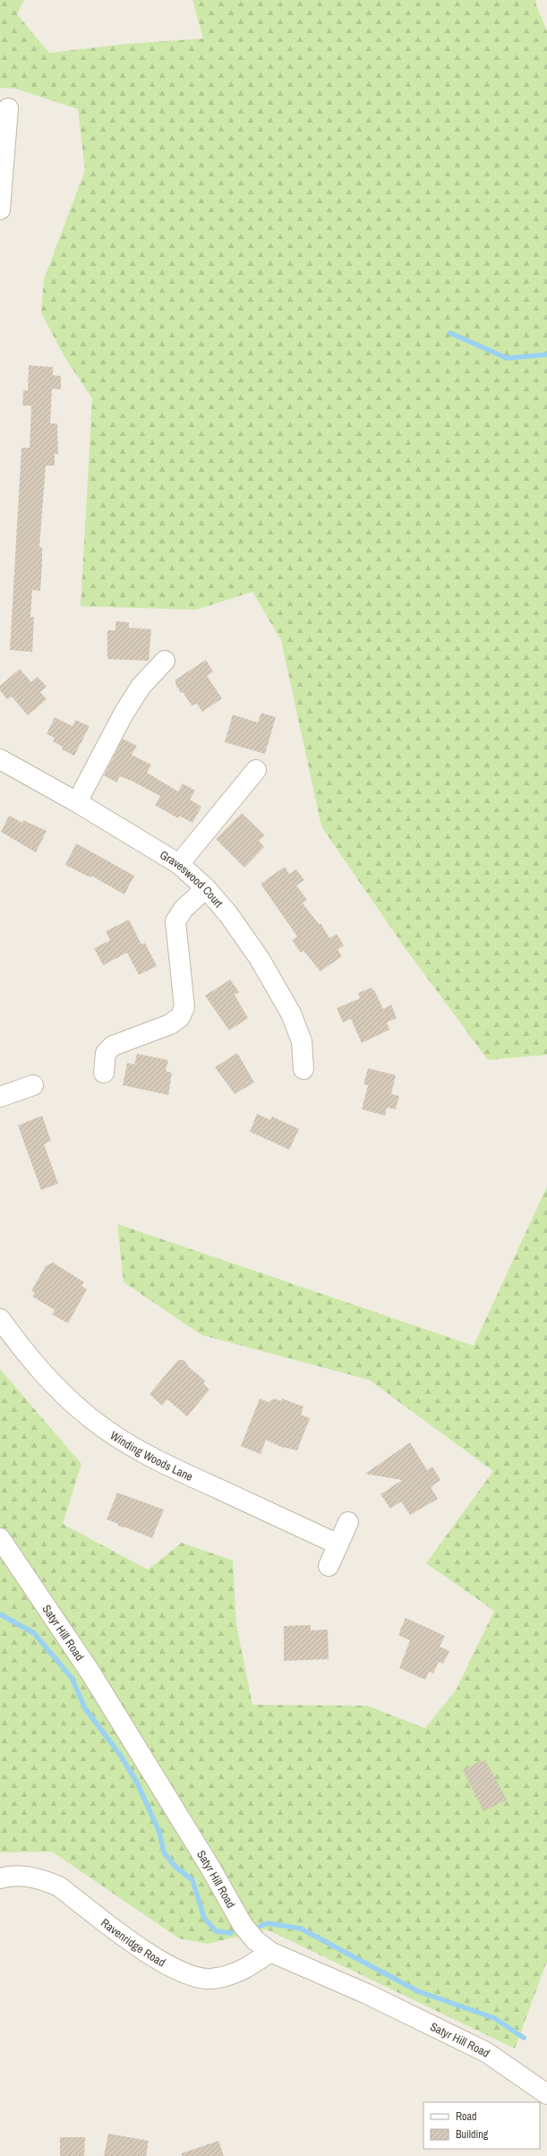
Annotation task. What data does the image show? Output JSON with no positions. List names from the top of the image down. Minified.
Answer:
{"streets":{"street":["Graveswood Court","Winding Woods Lane","Satyr Hill Road","Ravenridge Road"]},"crossings":[["Satyr Hill Road","Ravenridge Road"]],"legend":["Road","Building"]}
